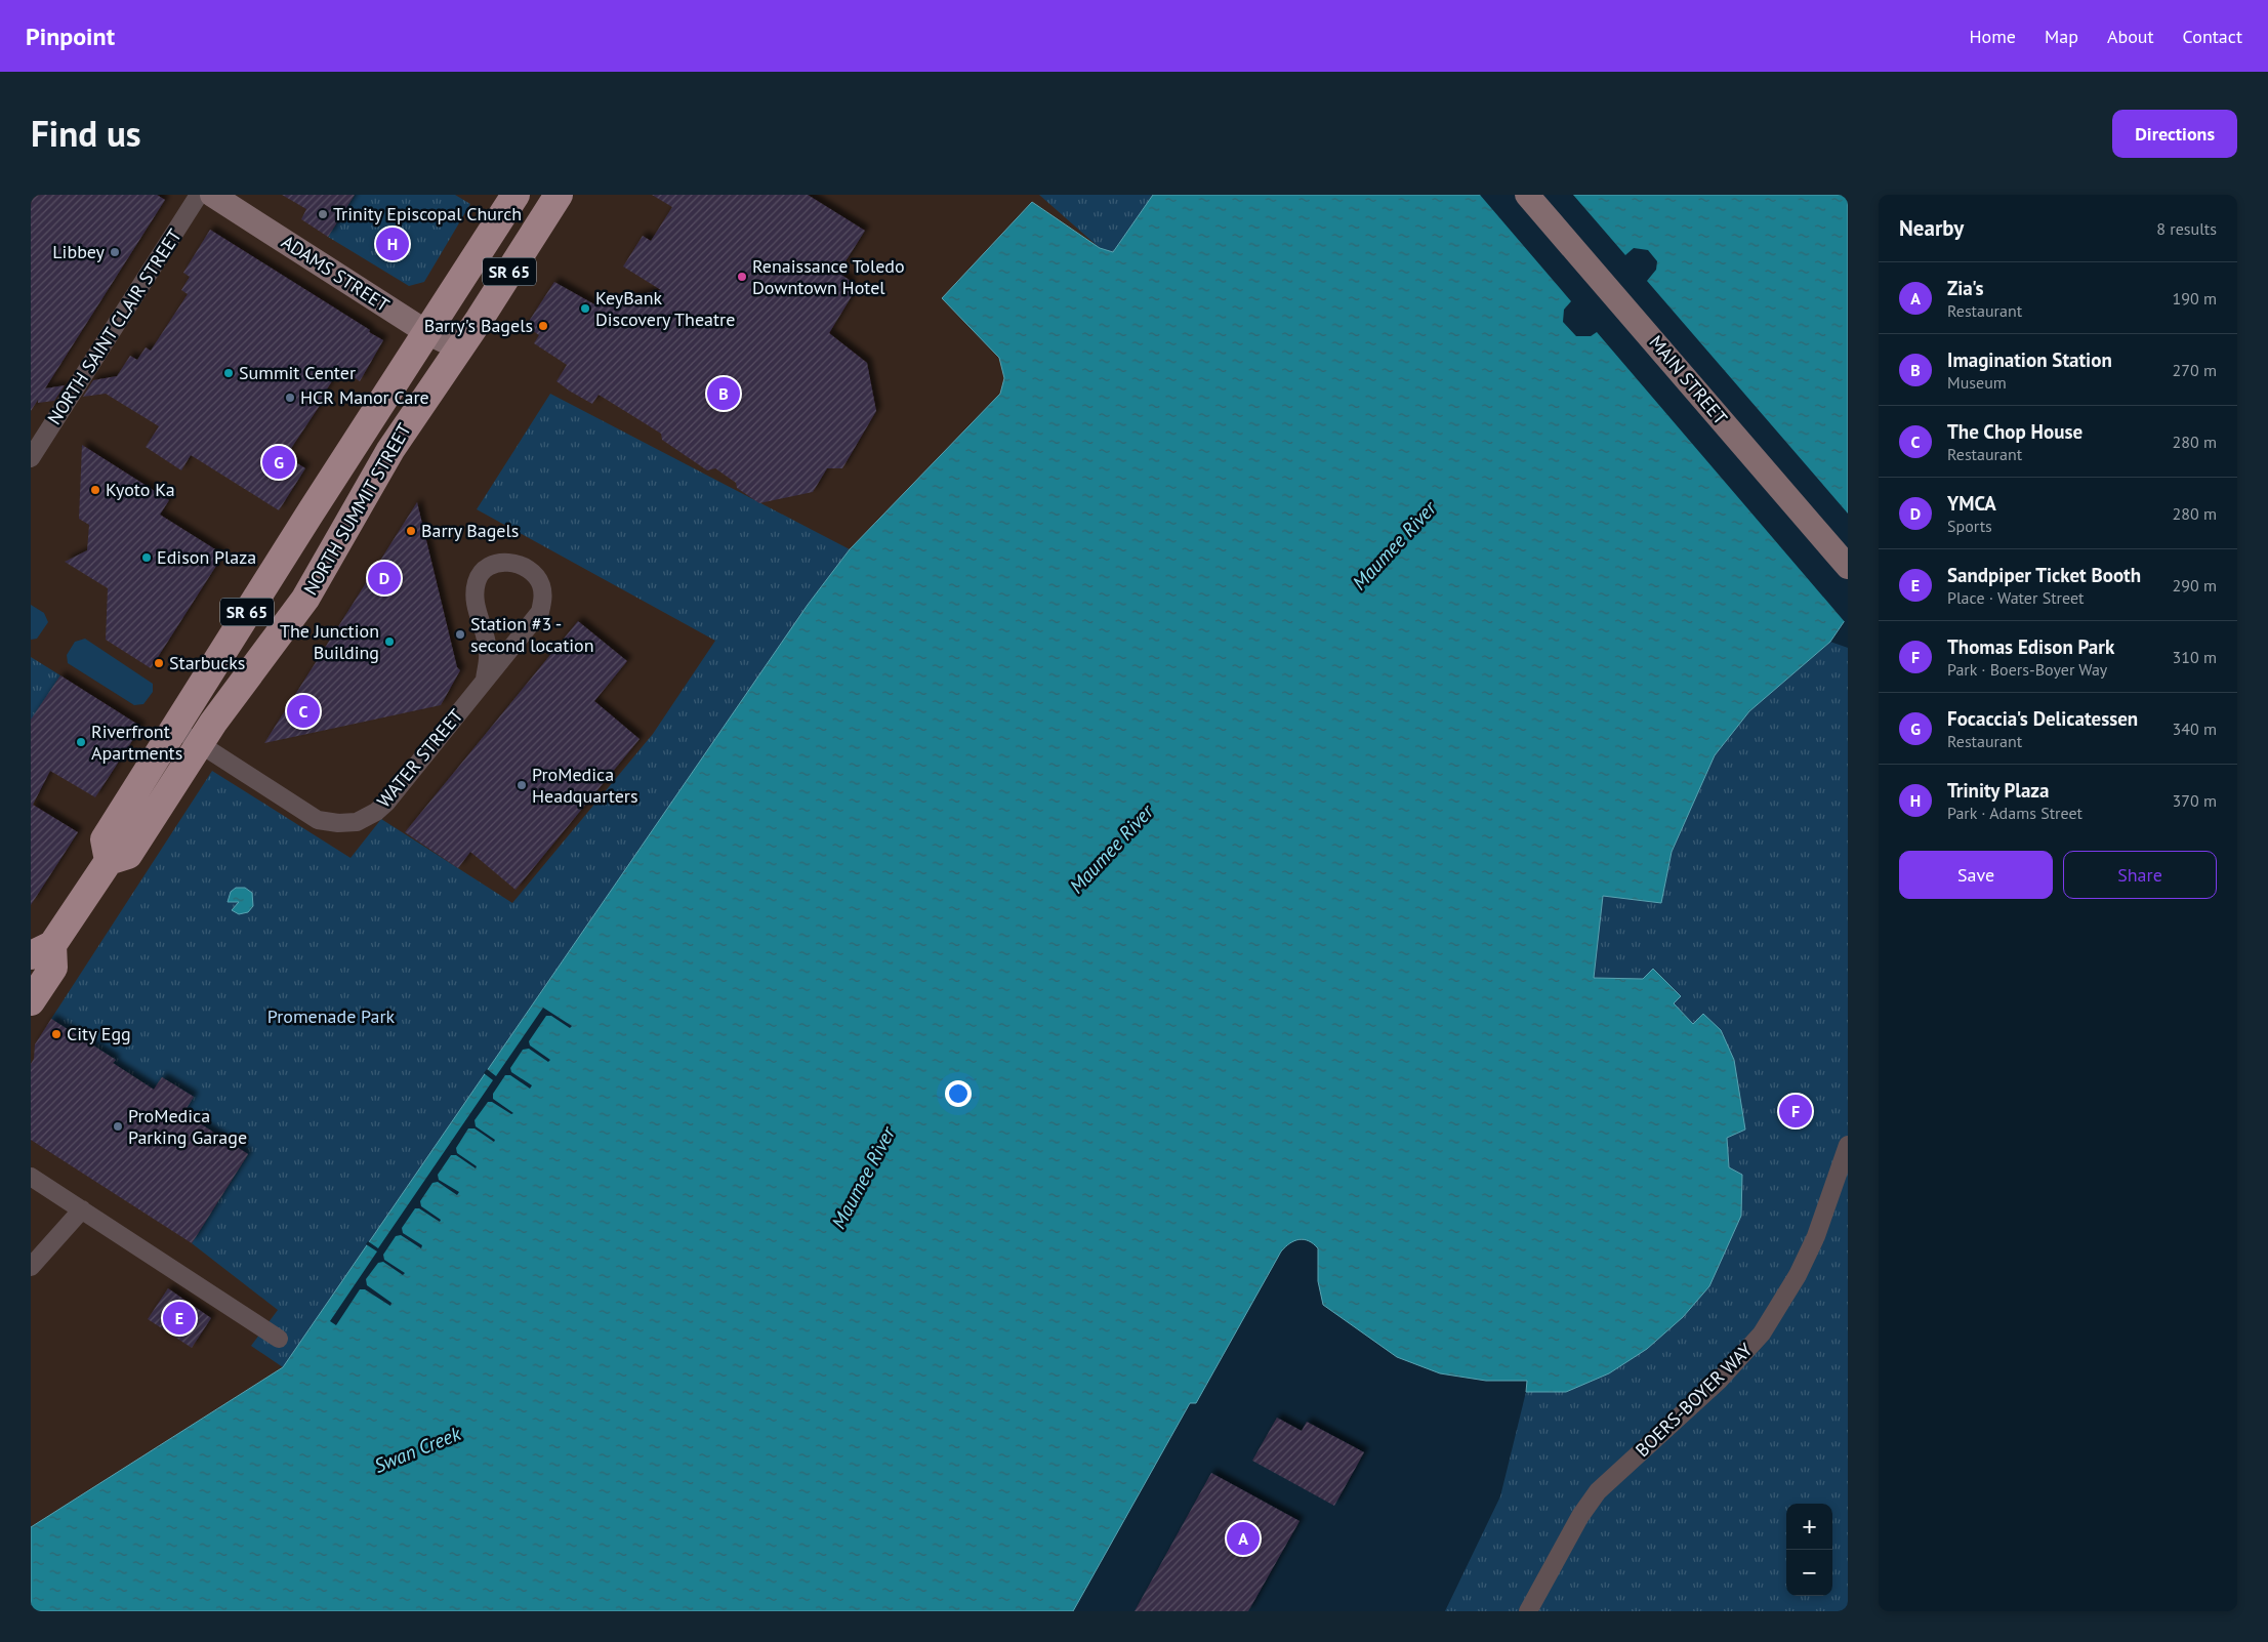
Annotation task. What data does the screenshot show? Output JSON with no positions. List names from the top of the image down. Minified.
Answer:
{"streets":{"main road":["SR 65","ADAMS STREET","MAIN STREET","NORTH SUMMIT STREET"],"street":["NORTH SAINT CLAIR STREET","WATER STREET","BOERS-BOYER WAY"]},"crossings":[["ADAMS STREET","NORTH SUMMIT STREET"],["NORTH SUMMIT STREET","WATER STREET"]],"water":["Maumee River","Swan Creek"],"parks":["Promenade Park"],"places":["Trinity Episcopal Church","Libbey","Renaissance Toledo Downtown Hotel","KeyBank Discovery Theatre","Barry's Bagels","Summit Center","HCR Manor Care","Kyoto Ka","Barry Bagels","Edison Plaza","Station #3 - second location","The Junction Building","Starbucks","Riverfront Apartments","ProMedica Headquarters","City Egg","ProMedica Parking Garage"],"page":{"header":"Pinpoint","nav":["Home","Map","About","Contact"],"title":"Find us","buttons":["Directions",["Save","Share"]],"heading":["Nearby","8 results"],"pins":["H","B","G","D","C","F","E","A"],"list":[{"mark":"A","name":"Zia's","note":"Restaurant","value":"190 m"},{"mark":"B","name":"Imagination Station","note":"Museum","value":"270 m"},{"mark":"C","name":"The Chop House","note":"Restaurant","value":"280 m"},{"mark":"D","name":"YMCA","note":"Sports","value":"280 m"},{"mark":"E","name":"Sandpiper Ticket Booth","note":"Place · Water Street","value":"290 m"},{"mark":"F","name":"Thomas Edison Park","note":"Park · Boers-Boyer Way","value":"310 m"},{"mark":"G","name":"Focaccia's Delicatessen","note":"Restaurant","value":"340 m"},{"mark":"H","name":"Trinity Plaza","note":"Park · Adams Street","value":"370 m"}],"map_buttons":["+","−"]}}
